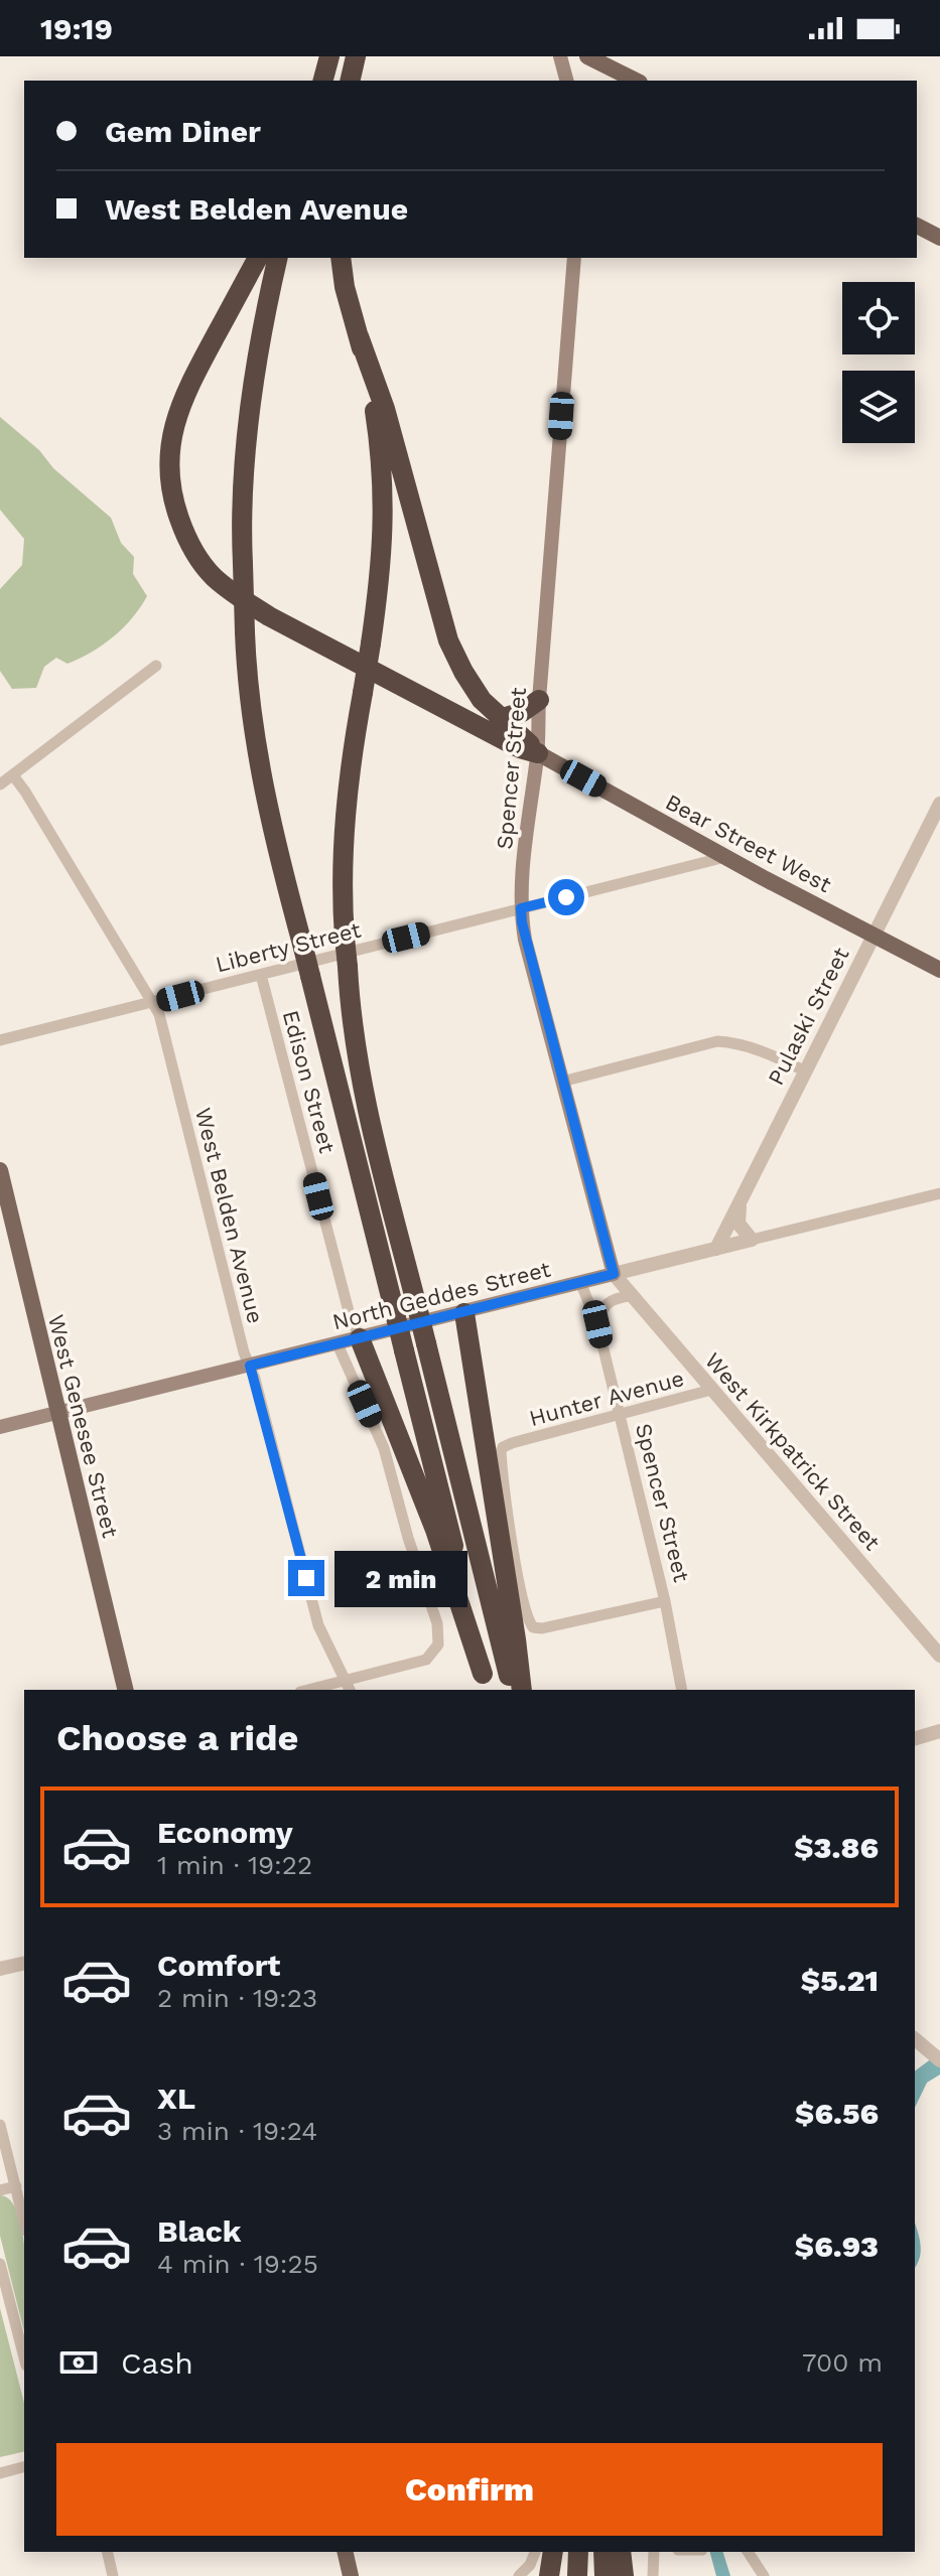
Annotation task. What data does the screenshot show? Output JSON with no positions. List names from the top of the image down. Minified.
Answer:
{"streets":{"main road":["Spencer Street","Bear Street West","North Geddes Street","West Genesee Street"],"street":["Liberty Street","Pulaski Street","Edison Street","West Belden Avenue","Hunter Avenue","West Kirkpatrick Street"]},"crossings":[["Spencer Street","Bear Street West"],["Spencer Street","Liberty Street"],["Spencer Street","North Geddes Street"],["Spencer Street","Hunter Avenue"],["Spencer Street","West Kirkpatrick Street"],["Bear Street West","Liberty Street"],["Bear Street West","Pulaski Street"],["Liberty Street","Edison Street"],["Liberty Street","West Belden Avenue"],["Pulaski Street","North Geddes Street"],["Edison Street","North Geddes Street"],["West Belden Avenue","North Geddes Street"],["North Geddes Street","West Genesee Street"],["North Geddes Street","West Kirkpatrick Street"],["Hunter Avenue","West Kirkpatrick Street"]],"page":{"status":"19:19","banner":["Gem Diner","West Belden Avenue"],"bubble":"2 min","heading":"Choose a ride","list":[{"name":"Economy","note":"1 min · 19:22","value":"$3.86"},{"name":"Comfort","note":"2 min · 19:23","value":"$5.21"},{"name":"XL","note":"3 min · 19:24","value":"$6.56"},{"name":"Black","note":"4 min · 19:25","value":"$6.93"}],"pay":["Cash","700 m"],"buttons":"Confirm"}}
